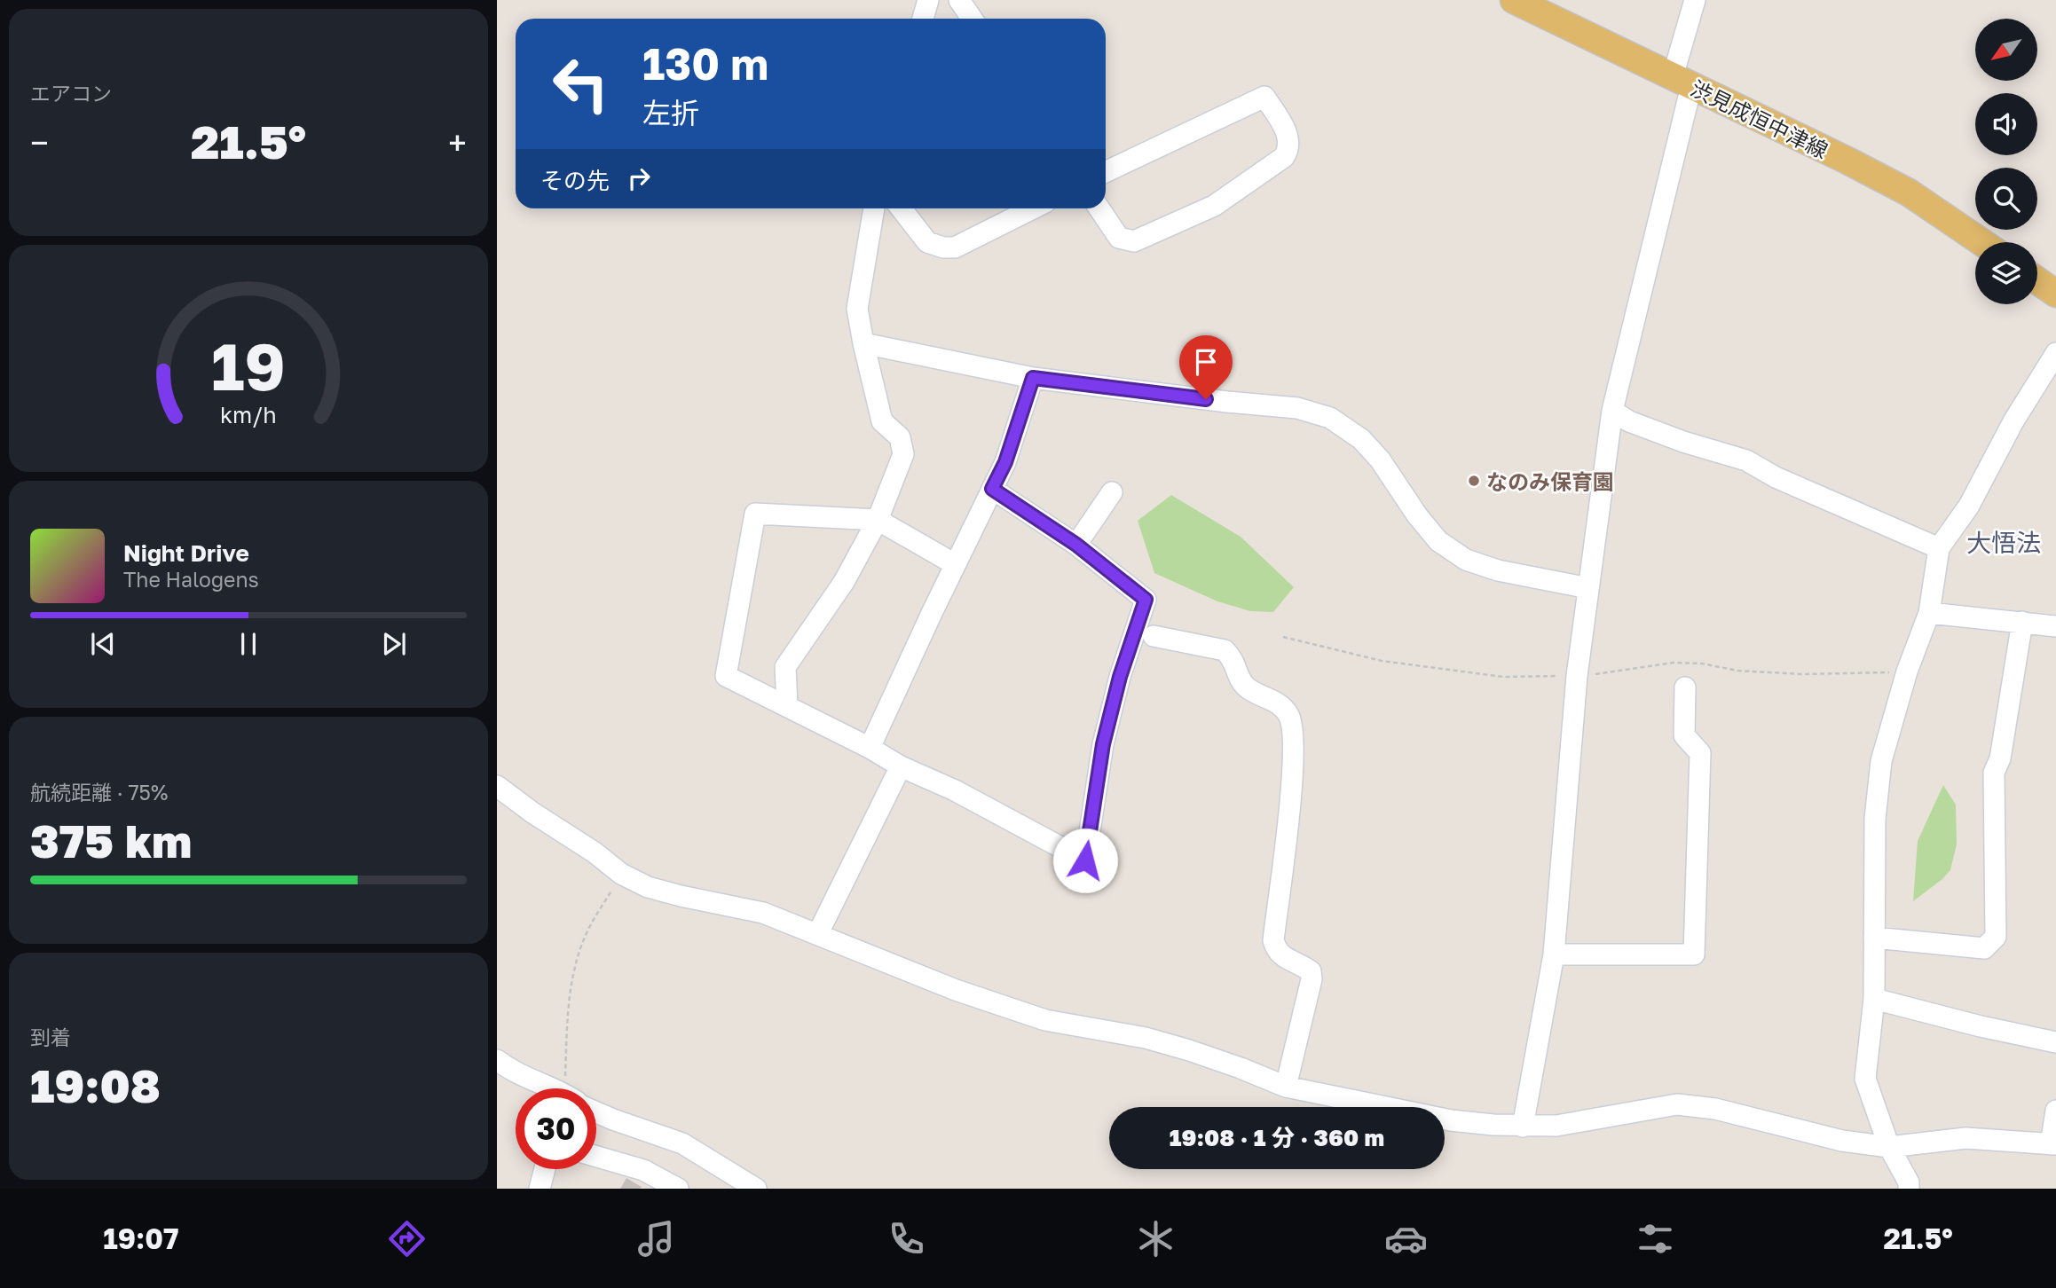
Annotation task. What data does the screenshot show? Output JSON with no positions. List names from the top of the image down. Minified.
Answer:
{"streets":{"main road":["渋見成恒中津線"]},"districts":["大悟法"],"places":["なのみ保育園"],"north":"bottom left","page":{"tile":["エアコン",["航続距離 · 75%","375 km"],["到着","19:08"]],"turn":["130 m","左折"],"heat":["−","21.5°","+"],"then":"その先","song":["Night Drive","The Halogens"],"limit":"30","trip":"19:08 · 1 分 · 360 m","tabs":["19:07","21.5°"],"gauge":["19","km/h"]}}
